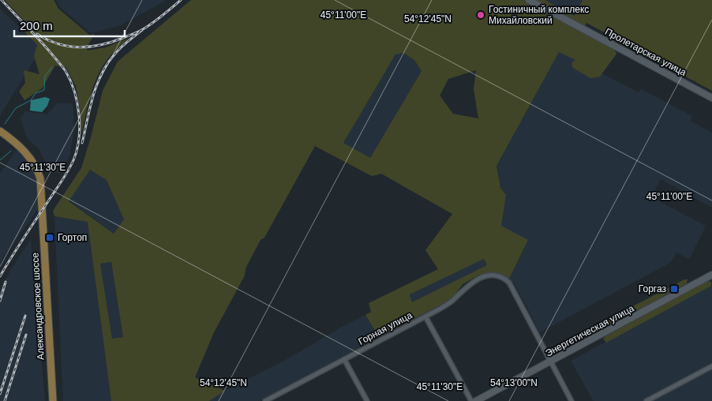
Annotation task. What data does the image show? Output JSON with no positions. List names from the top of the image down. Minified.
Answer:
{"streets":{"main road":["Александровское шоссе"],"street":["Пролетарская улица","Горная улица","Энергетическая улица"]},"crossings":[["Горная улица","Энергетическая улица"]],"places":{"other":["Гостиничный комплекс Михайловский"],"transit":["Гортоп","Горгаз"]},"scale_bar":"200 m","coordinates":["45°11'00\"E","54°12'45\"N","45°11'30\"E","54°13'00\"N"]}
